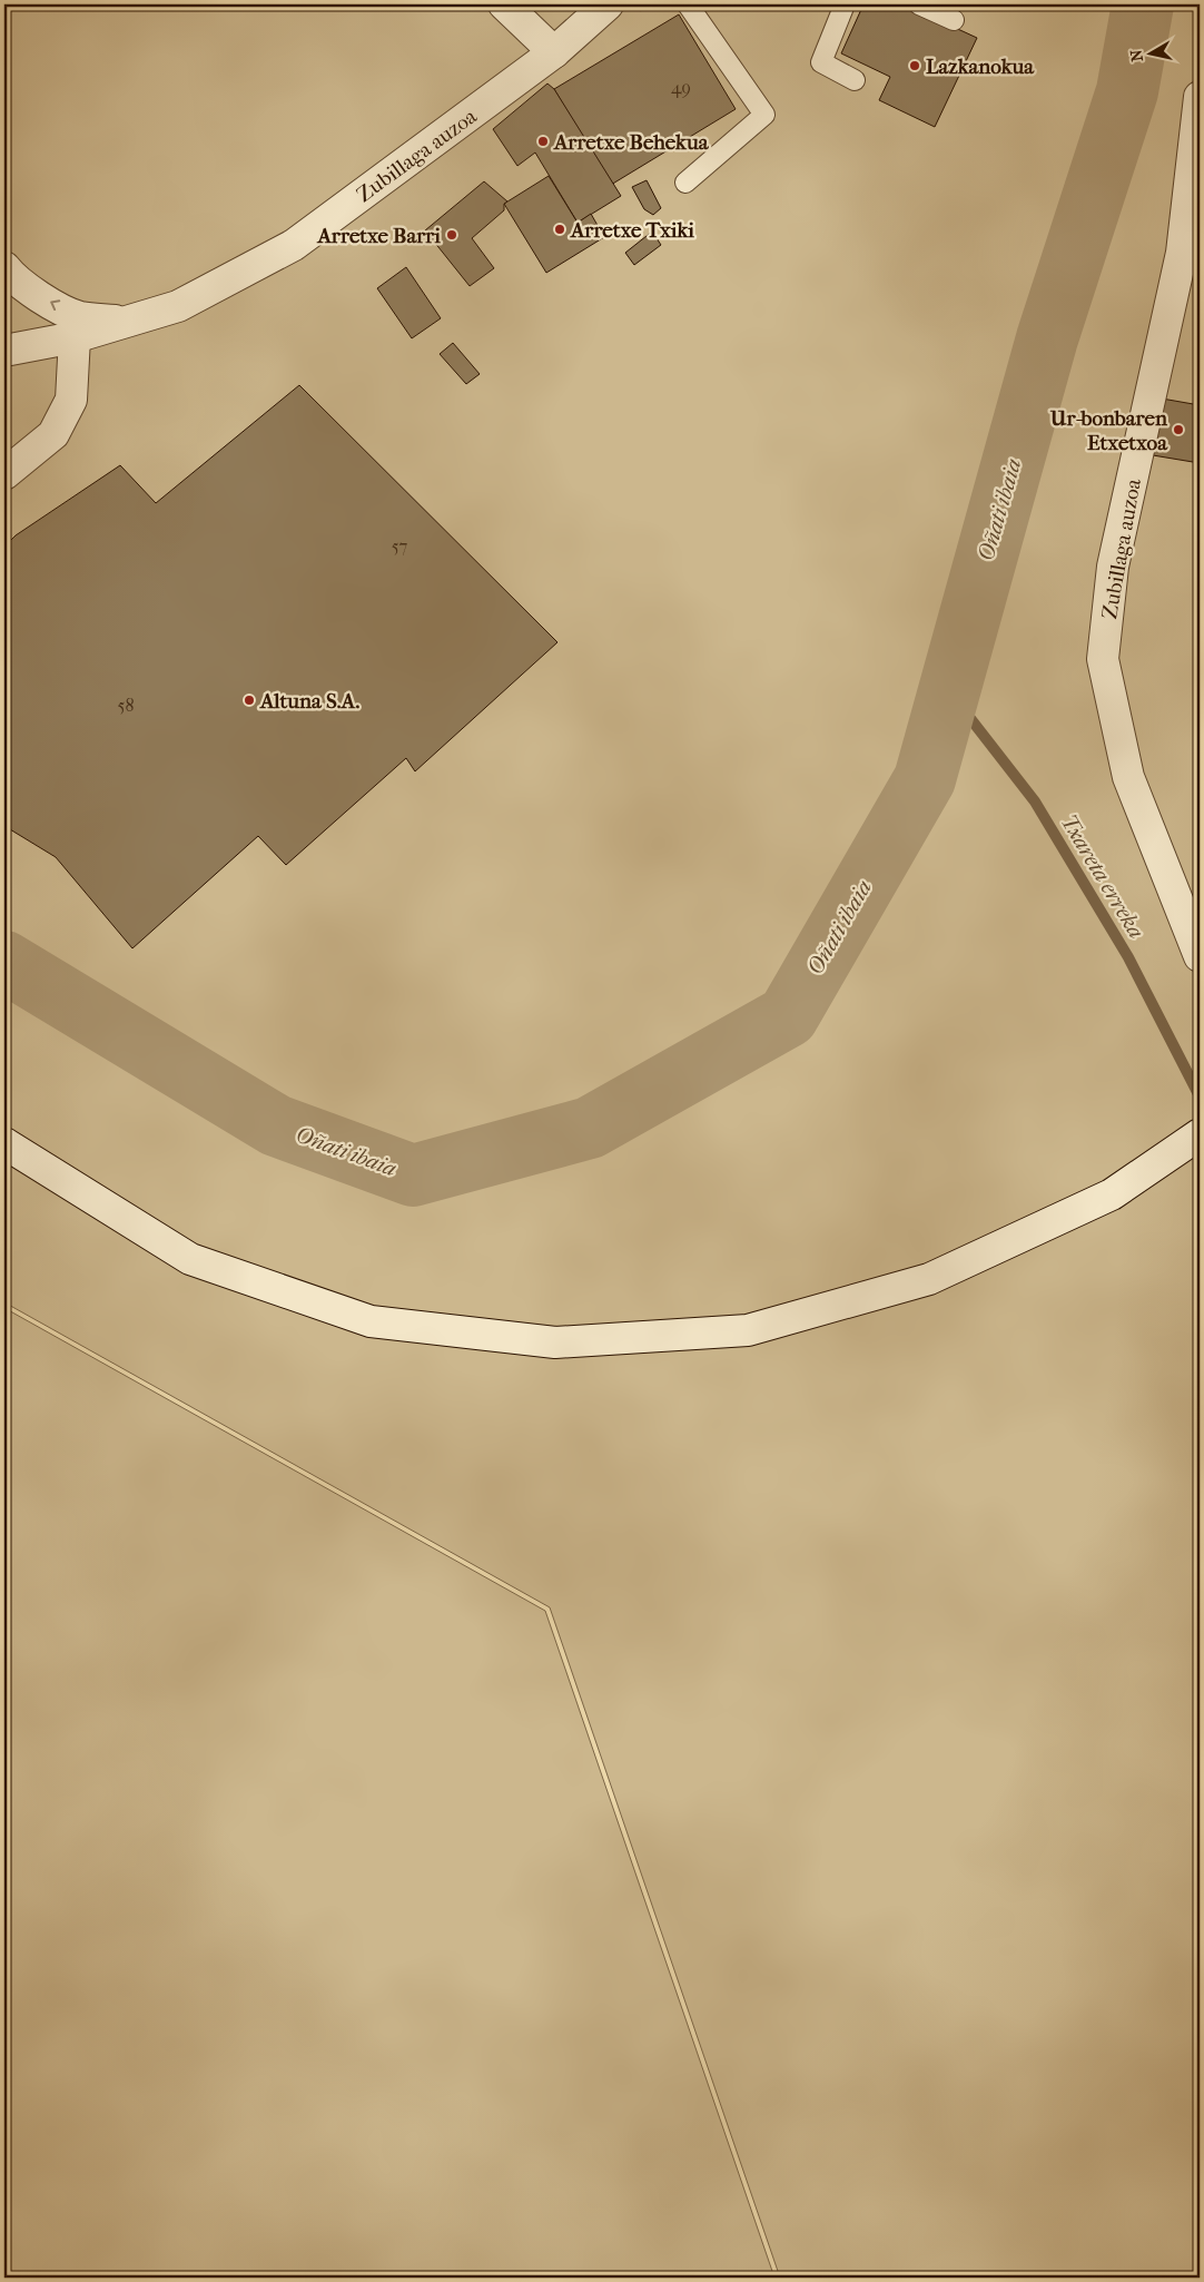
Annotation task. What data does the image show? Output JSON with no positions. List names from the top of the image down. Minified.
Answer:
{"streets":{"street":["Zubillaga auzoa"]},"water":["Oñati ibaia","Txareta erreka"],"places":["Lazkanokua","Arretxe Behekua","Arretxe Txiki","Arretxe Barri","Ur-bonbaren Etxetxoa","Altuna S.A."],"house_numbers":["49","57","58"],"north":"left"}
